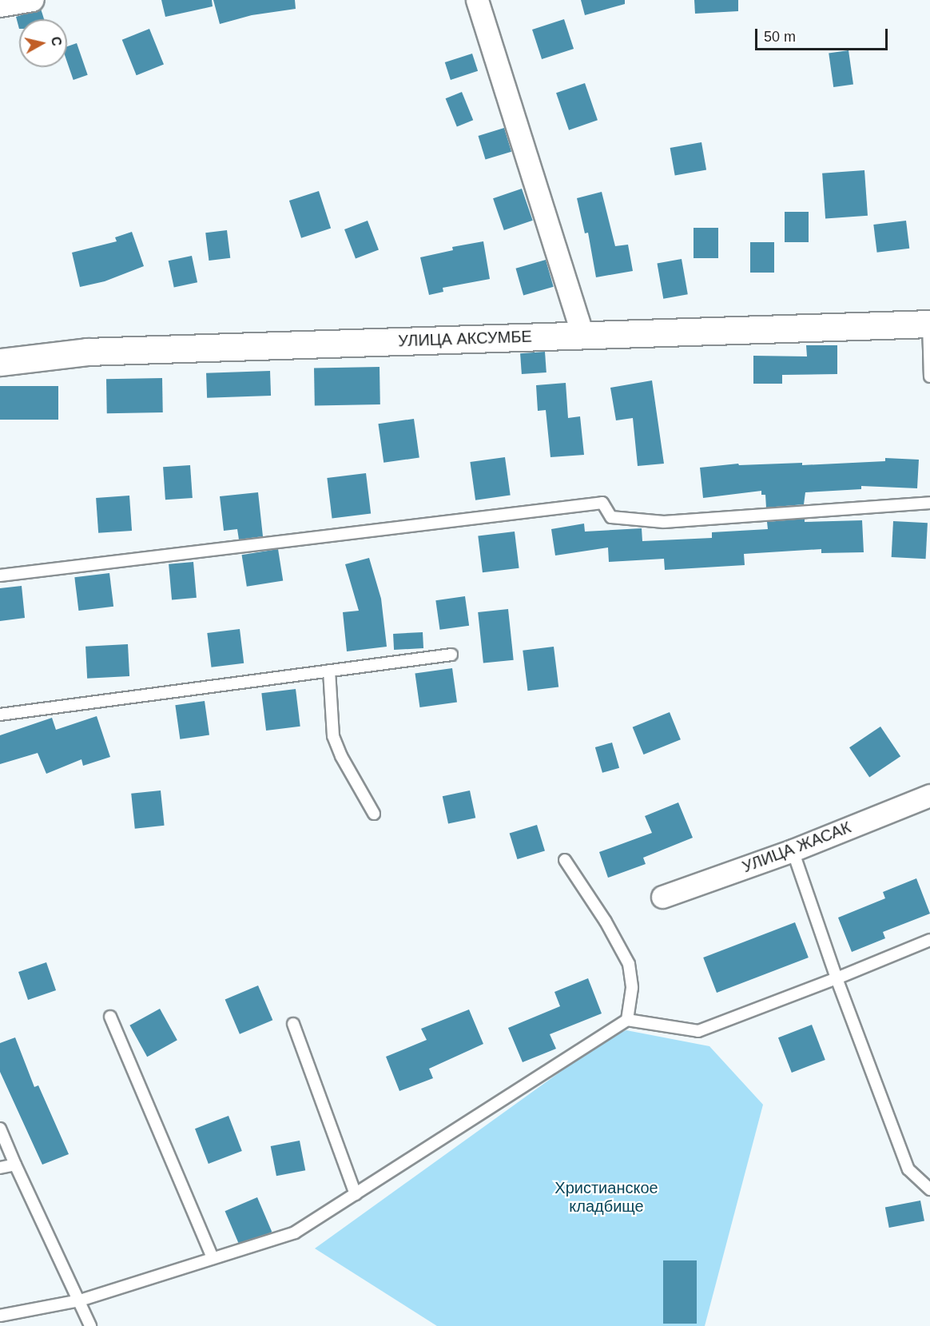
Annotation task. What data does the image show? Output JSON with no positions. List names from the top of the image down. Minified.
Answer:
{"streets":{"main road":["УЛИЦА АКСУМБЕ"],"street":["УЛИЦА ЖАСАК"]},"parks":["Христианское кладбище"],"scale_bar":"50 m","north":"right"}
